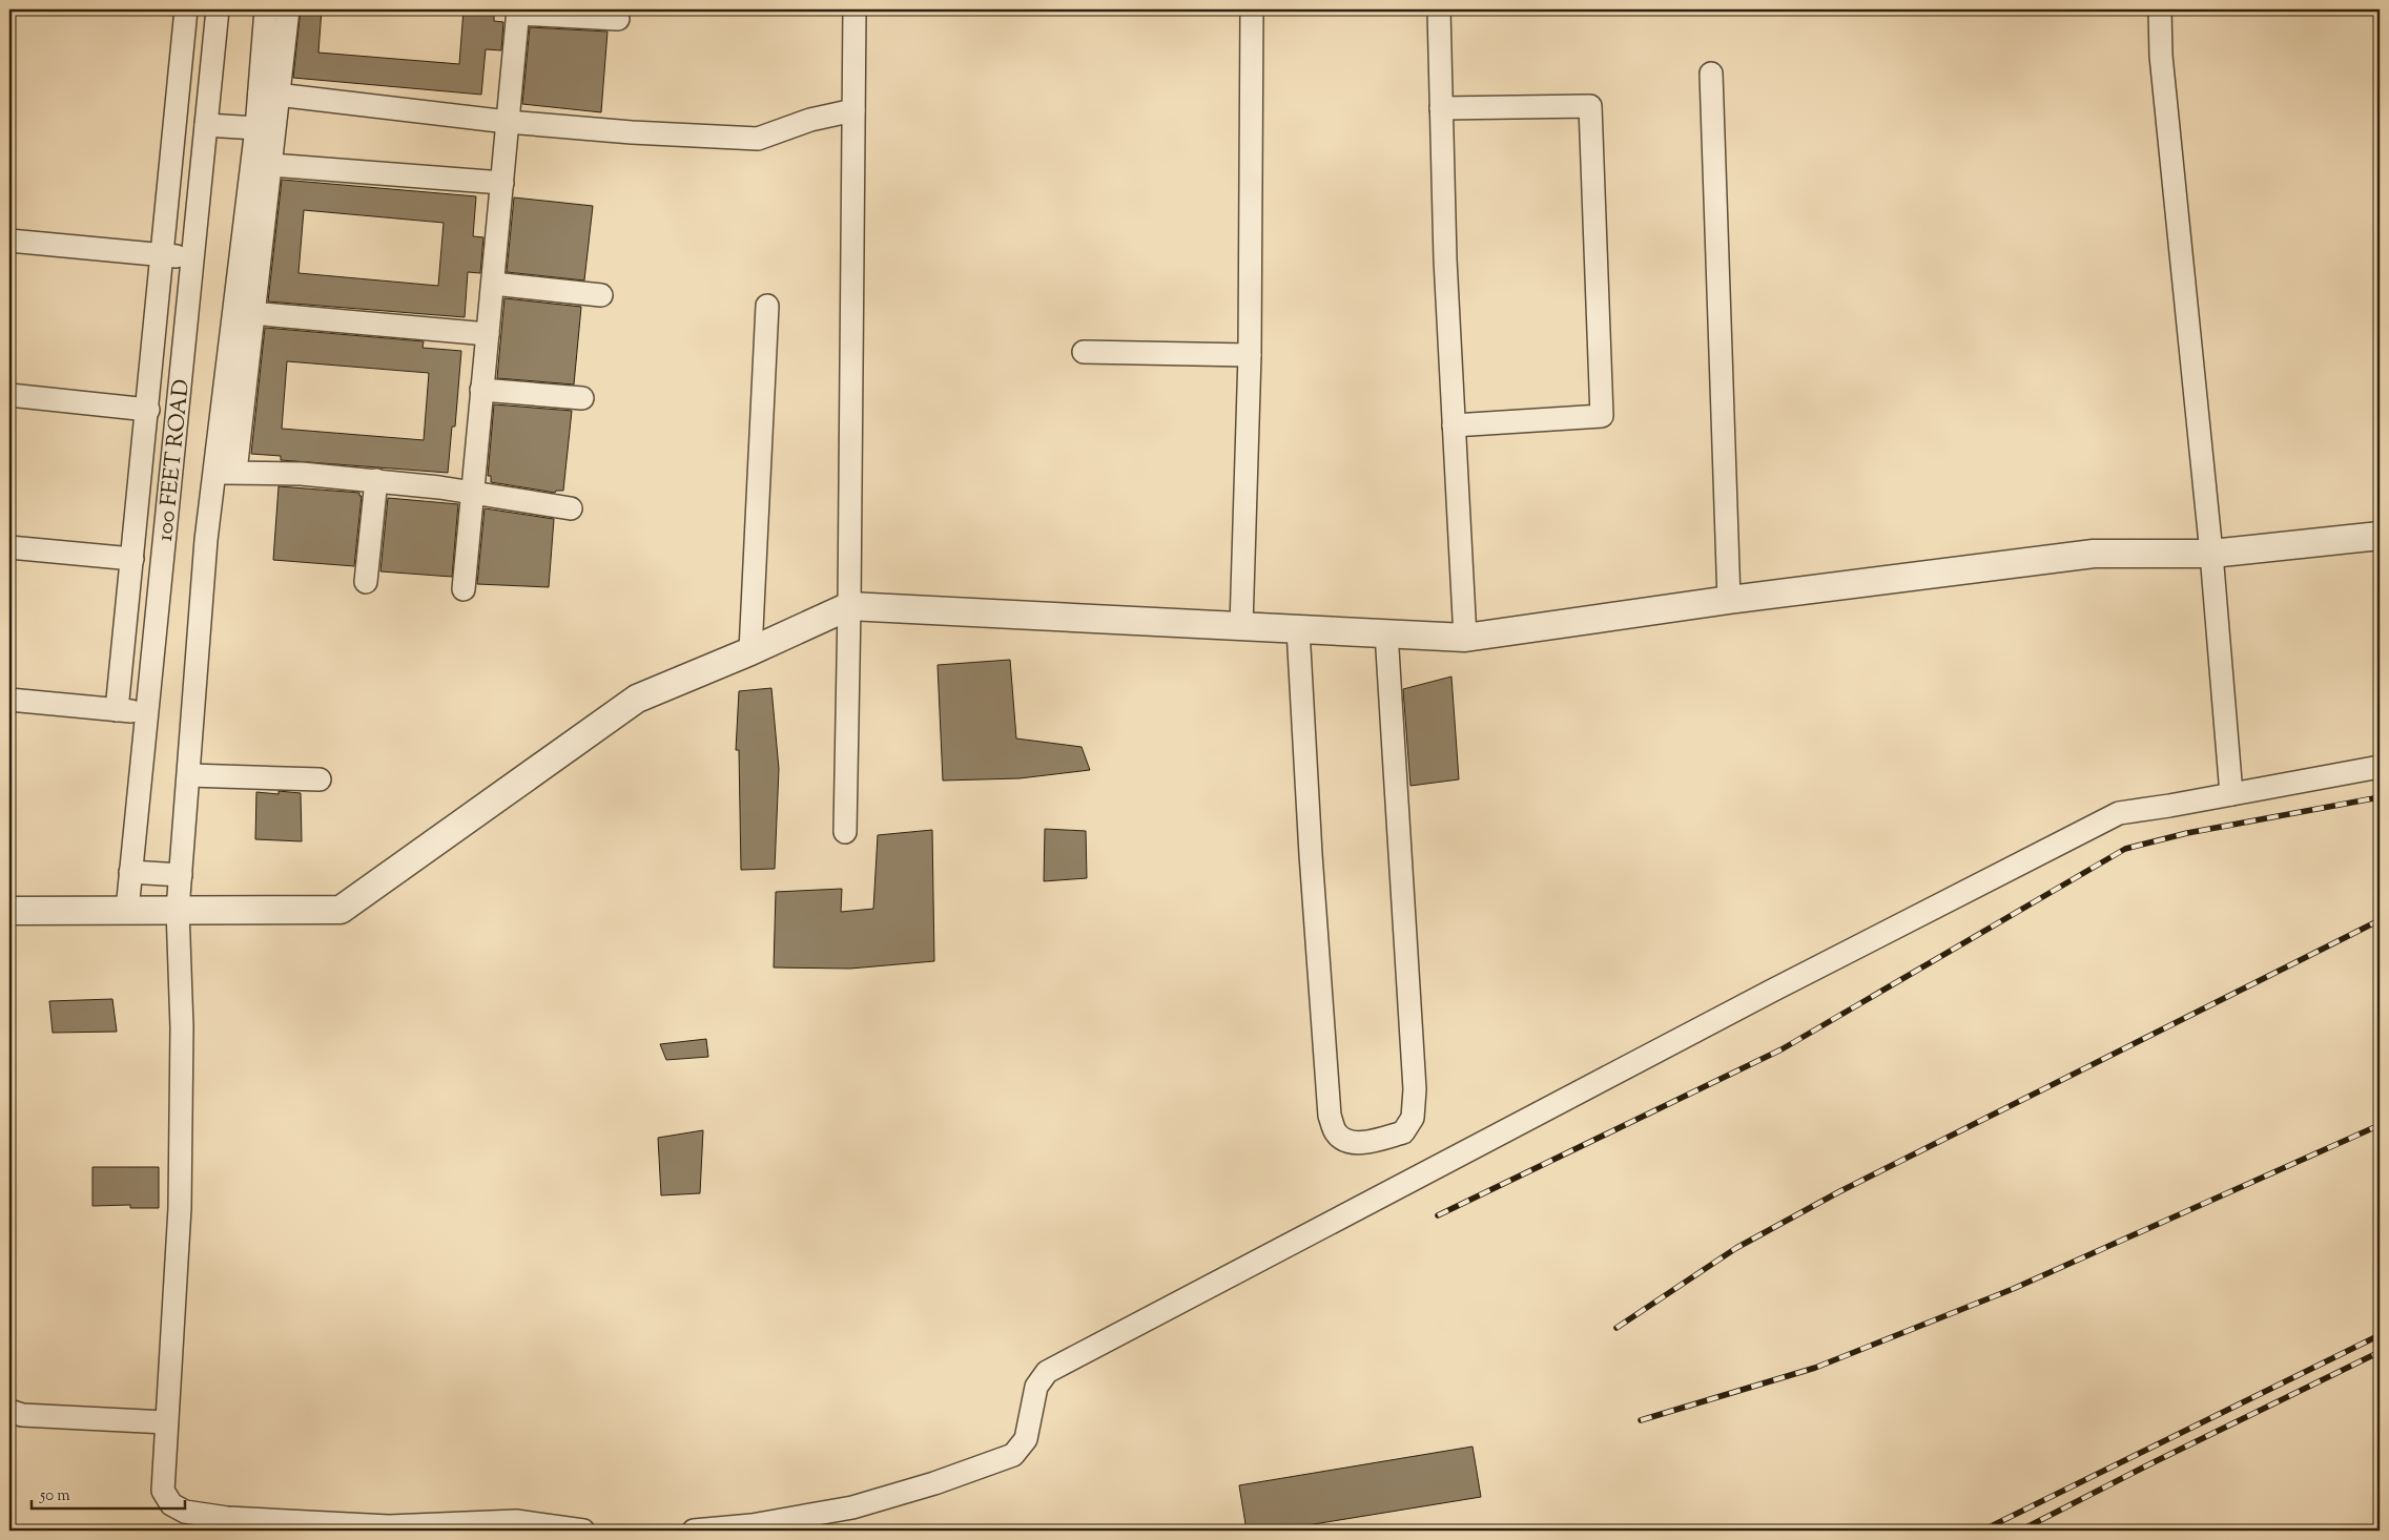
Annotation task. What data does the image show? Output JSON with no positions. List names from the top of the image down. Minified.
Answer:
{"streets":{"street":["100 FEET ROAD"]},"scale_bar":"50 m"}
